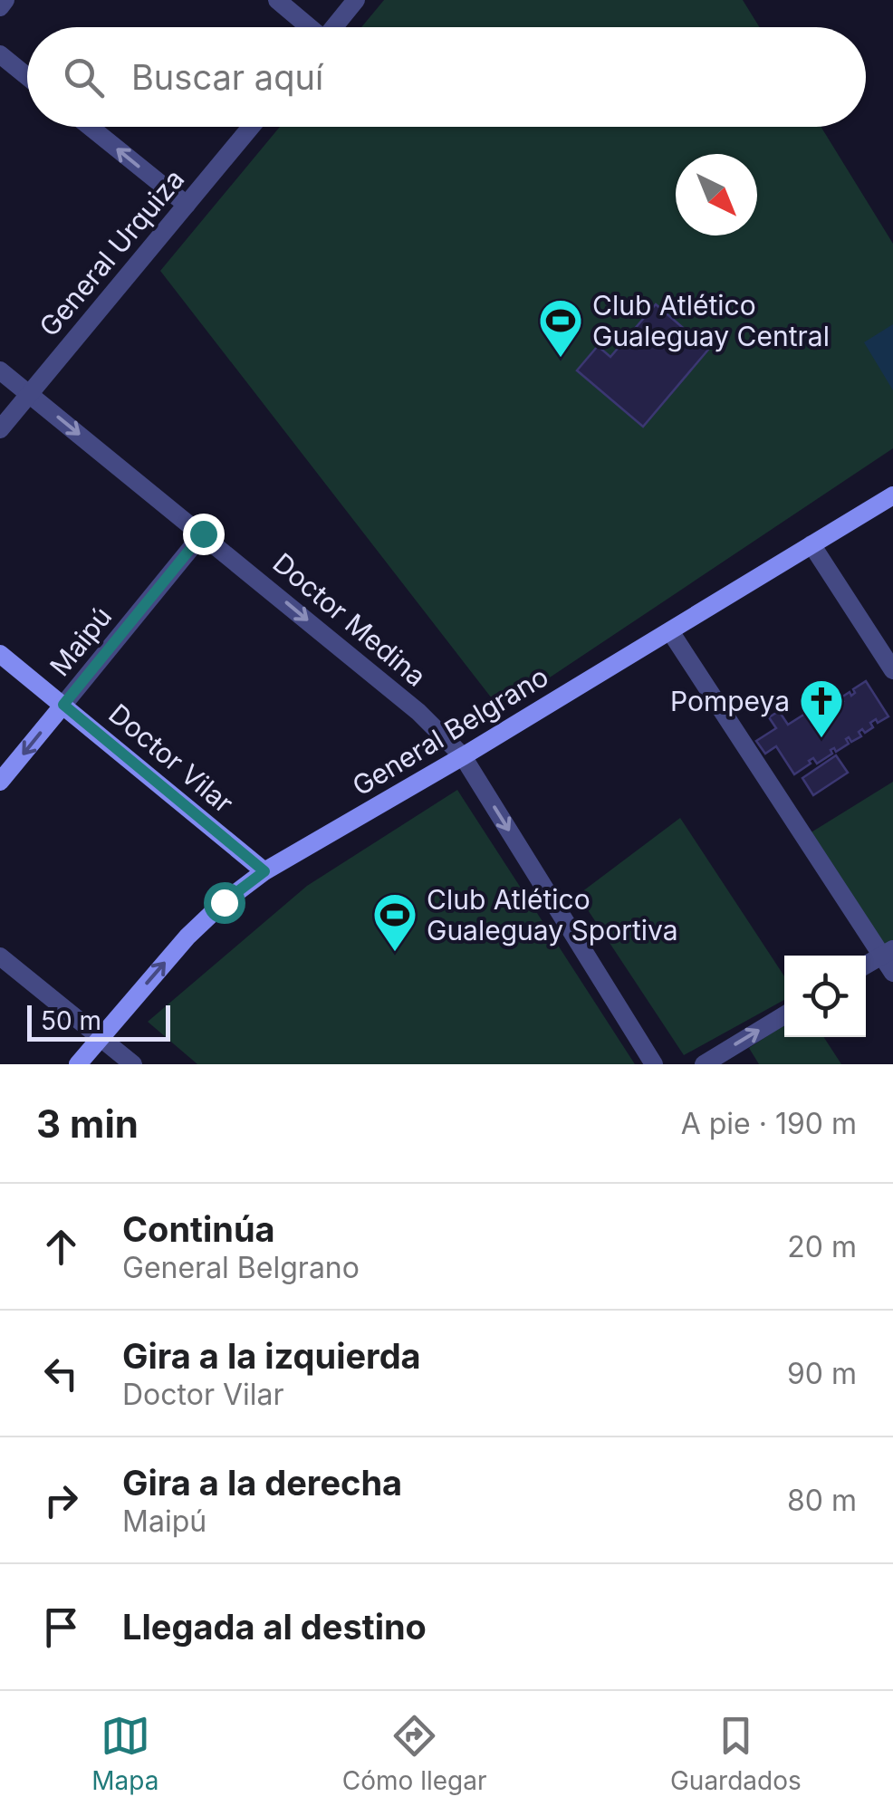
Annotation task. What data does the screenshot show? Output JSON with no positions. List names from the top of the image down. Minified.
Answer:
{"streets":{"street":["General Urquiza","Doctor Medina","Maipú","General Belgrano","Doctor Vilar"]},"crossings":[["General Urquiza","Doctor Medina"],["Doctor Medina","Maipú"],["Doctor Medina","General Belgrano"],["Maipú","Doctor Vilar"],["General Belgrano","Doctor Vilar"]],"one_way":["Doctor Medina"],"places":{"sports":["Club Atlético Gualeguay Central","Club Atlético Gualeguay Sportiva"],"church":["Pompeya"]},"scale_bar":"50 m","north":"bottom right","page":{"search":"Buscar aquí","scale":"50 m","heading":["3 min","A pie · 190 m"],"list":[["Continúa","General Belgrano","20 m"],["Gira a la izquierda","Doctor Vilar","90 m"],["Gira a la derecha","Maipú","80 m"],"Llegada al destino"],"nav":["Mapa","Cómo llegar","Guardados"]}}
